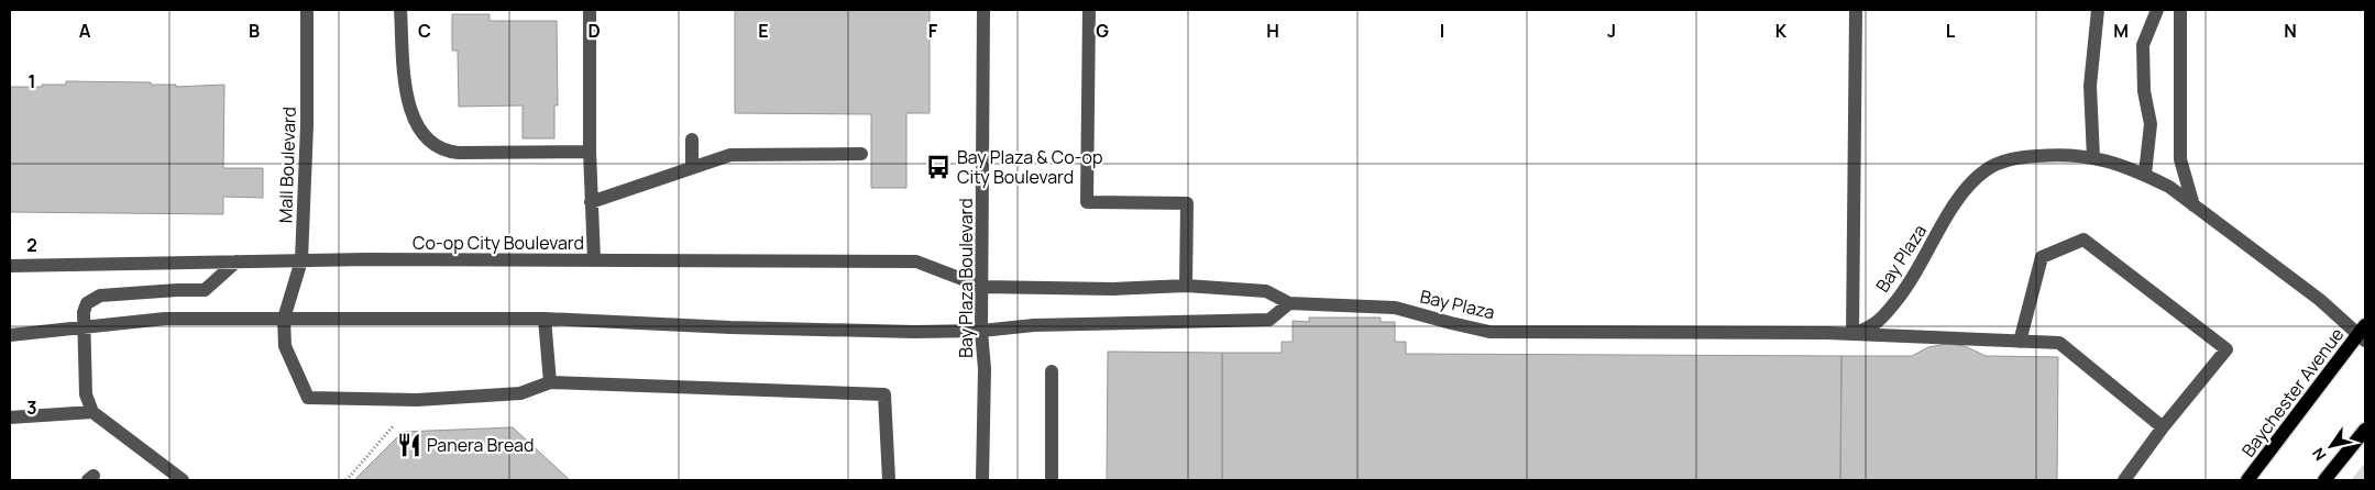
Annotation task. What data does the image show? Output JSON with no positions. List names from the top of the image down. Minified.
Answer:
{"streets":{"main road":["Baychester Avenue"],"street":["Mall Boulevard","Co-op City Boulevard","Bay Plaza","Bay Plaza Boulevard"]},"crossings":[["Mall Boulevard","Co-op City Boulevard"],["Co-op City Boulevard","Bay Plaza"],["Co-op City Boulevard","Bay Plaza Boulevard"],["Bay Plaza","Bay Plaza Boulevard"],["Bay Plaza","Baychester Avenue"]],"places":{"bus stop":["Bay Plaza & Co-op City Boulevard"],"restaurant":["Panera Bread"]},"north":"bottom left","grid":{"columns":["A","B","C","D","E","F","G","H","I","J","K","L","M","N"],"rows":["1","2","3"]}}
